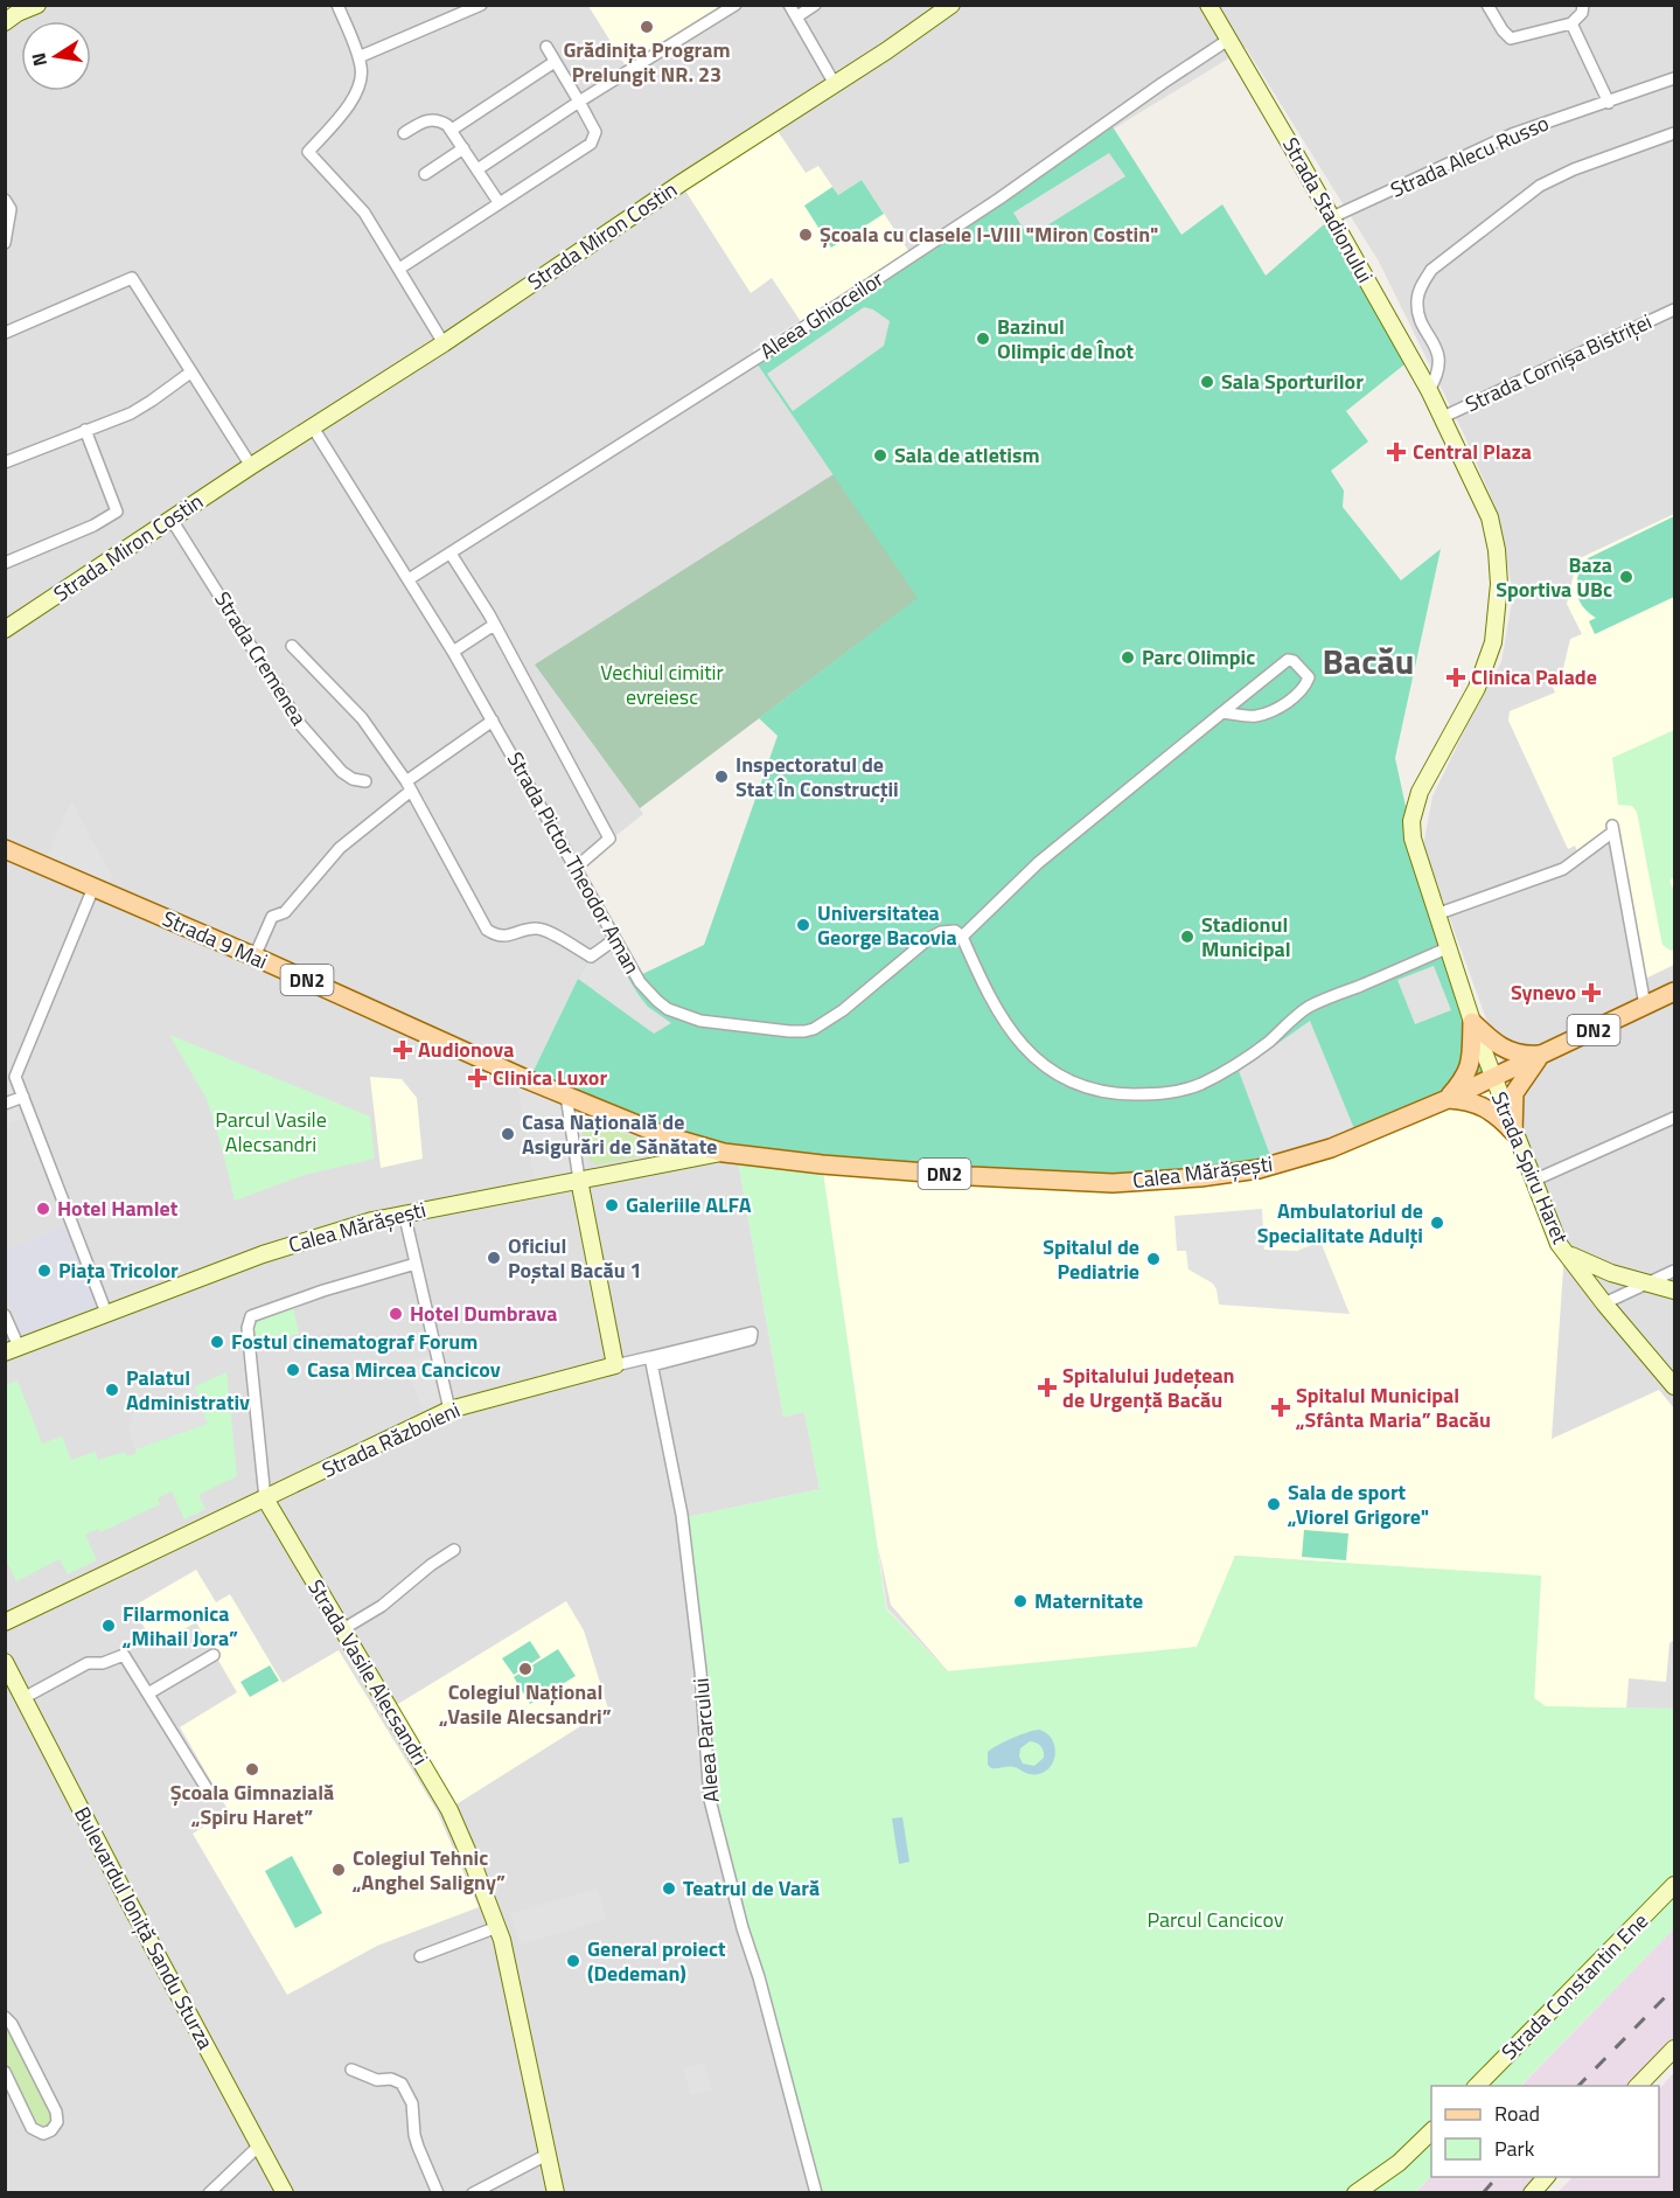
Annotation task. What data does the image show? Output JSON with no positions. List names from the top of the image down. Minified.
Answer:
{"streets":{"main road":["Strada 9 Mai","DN2","Calea Mărășești"],"street":["Strada Alecu Russo","Strada Stadionului","Strada Miron Costin","Aleea Ghioceilor","Strada Cornișa Bistriței","Strada Cremenea","Strada Pictor Theodor Aman","Strada Spiru Haret","Strada Războieni","Strada Vasile Alecsandri","Aleea Parcului","Bulevardul Ioniță Sandu Sturza","Strada Constantin Ene"]},"crossings":[["Strada Alecu Russo","Strada Stadionului"],["Strada Stadionului","Aleea Ghioceilor"],["Strada Stadionului","Strada Cornișa Bistriței"],["Strada Stadionului","Strada Spiru Haret"],["Strada Miron Costin","Strada Cremenea"],["Strada Miron Costin","Strada Pictor Theodor Aman"],["Aleea Ghioceilor","Strada Pictor Theodor Aman"],["Strada 9 Mai","Calea Mărășești"],["Strada Spiru Haret","Calea Mărășești"],["Strada Războieni","Strada Vasile Alecsandri"]],"districts":["Bacău"],"parks":["Vechiul cimitir evreiesc","Parcul Vasile Alecsandri","Parcul Cancicov"],"places":{"other":["Grădiniţa Program Prelungit NR. 23","Școala cu clasele I-VIII \"Miron Costin\"","Bazinul Olimpic de Înot","Sala Sporturilor","Sala de atletism","Baza Sportiva UBc","Parc Olimpic","Inspectoratul de Stat În Construcții","Universitatea George Bacovia","Stadionul Municipal","Casa Națională de Asigurări de Sănătate","Galeriile ALFA","Hotel Hamlet","Ambulatoriul de Specialitate Adulți","Oficiul Poştal Bacău 1","Spitalul de Pediatrie","Piața Tricolor","Hotel Dumbrava","Fostul cinematograf Forum","Casa Mircea Cancicov","Palatul Administrativ","Sala de sport „Viorel Grigore\"","Maternitate","Filarmonica „Mihail Jora”","Colegiul Național „Vasile Alecsandri”","Școala Gimnazială „Spiru Haret”","Colegiul Tehnic „Anghel Saligny”","Teatrul de Vară","General proiect (Dedeman)"],"health":["Central Plaza","Clinica Palade","Synevo","Audionova","Clinica Luxor","Spitalului Județean de Urgență Bacău","Spitalul Municipal „Sfânta Maria” Bacău"]},"legend":["Road","Park"],"north":"left"}
